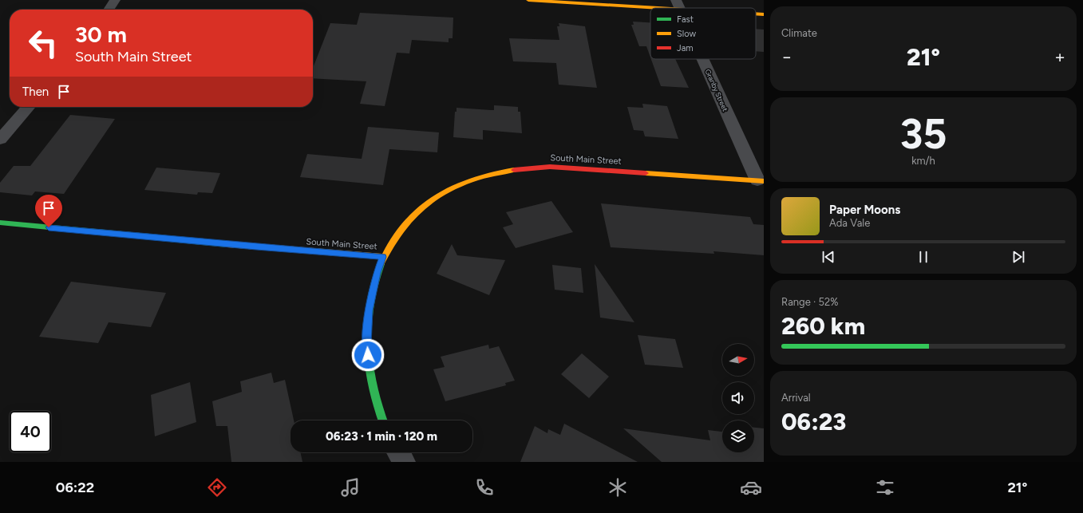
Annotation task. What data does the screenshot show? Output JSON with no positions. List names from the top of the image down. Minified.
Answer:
{"streets":{"street":["Granby Street","South Main Street"]},"crossings":[["Granby Street","South Main Street"]],"legend":["Fast","Slow","Jam"],"north":"right","page":{"tile":["Climate",["35","km/h"],["Range · 52%","260 km"],["Arrival","06:23"]],"turn":["30 m","South Main Street"],"heat":["−","21°","+"],"then":"Then","song":["Paper Moons","Ada Vale"],"limit":"40","trip":"06:23 · 1 min · 120 m","tabs":["06:22","21°"]}}
